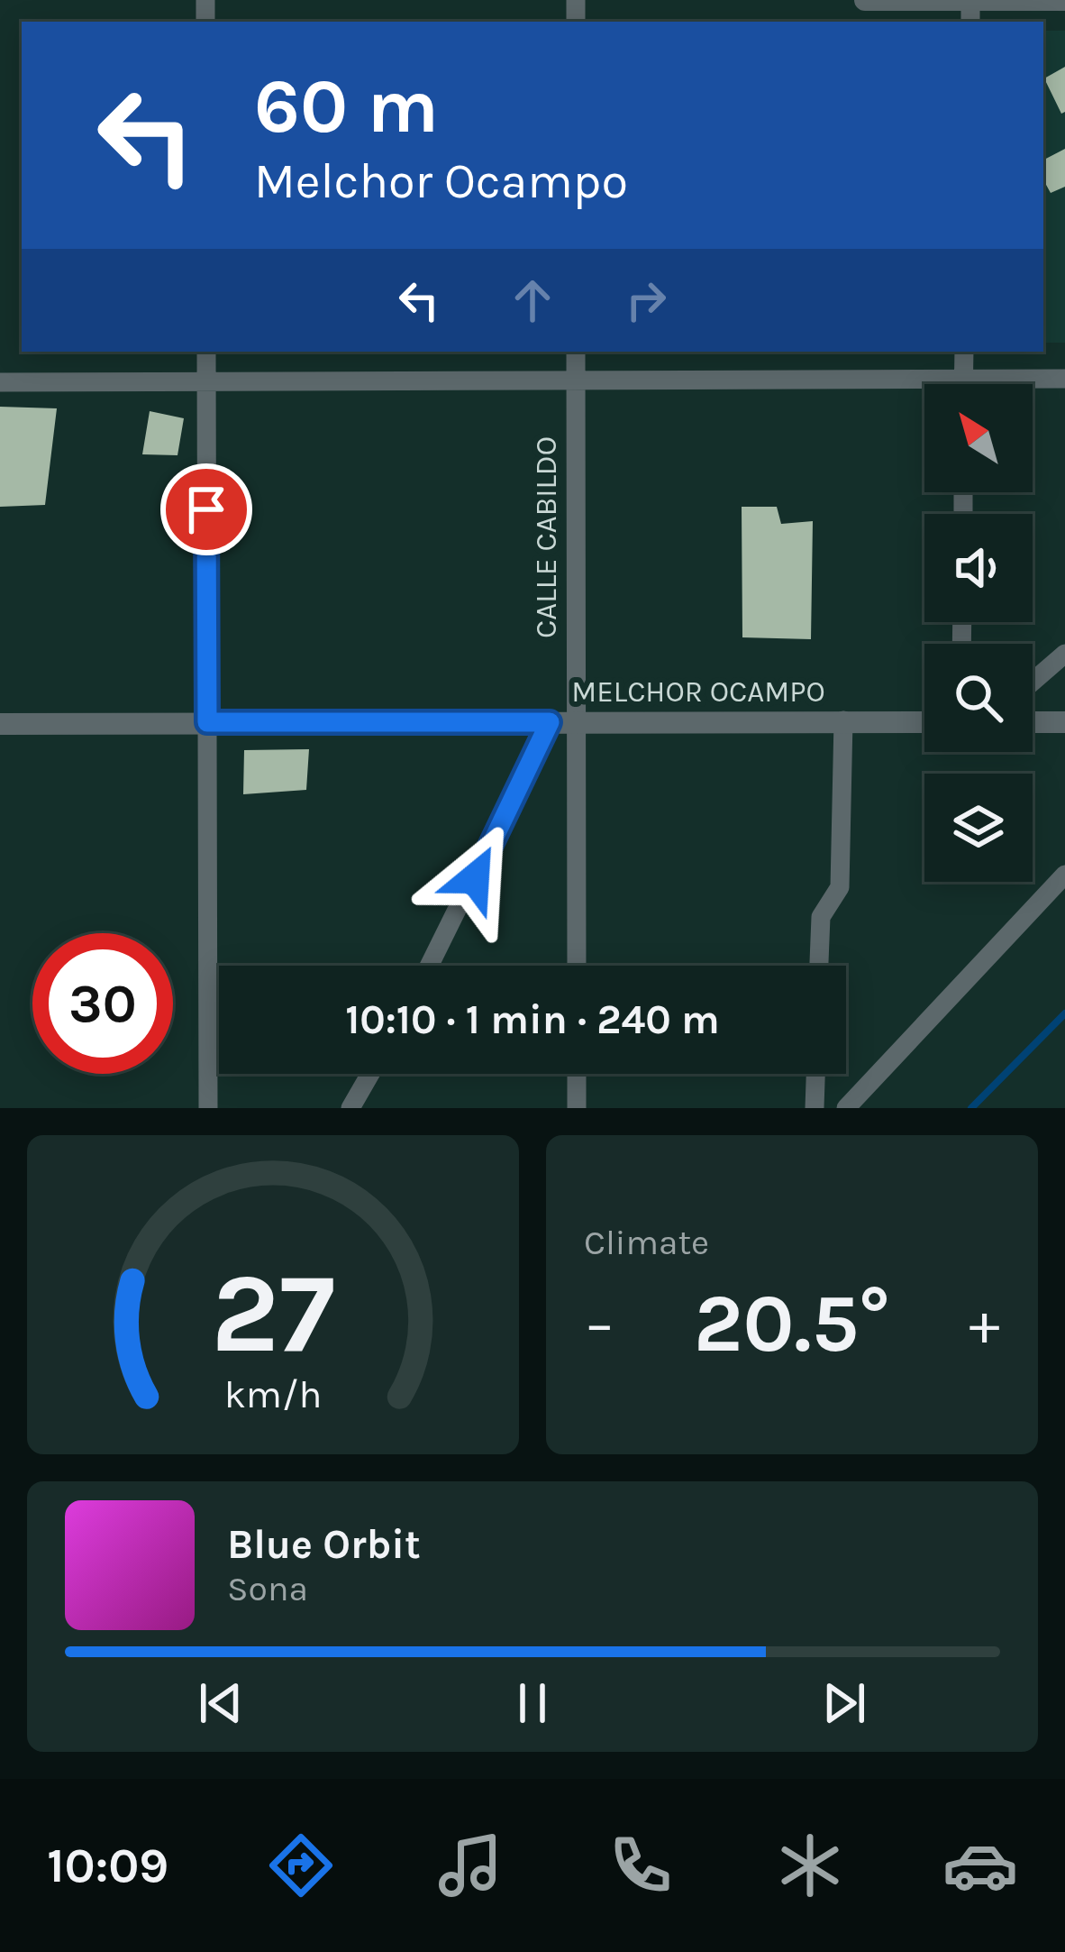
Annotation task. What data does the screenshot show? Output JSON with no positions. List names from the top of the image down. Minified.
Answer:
{"streets":{"street":["CALLE CABILDO","MELCHOR OCAMPO"]},"crossings":[["CALLE CABILDO","MELCHOR OCAMPO"]],"north":"top left","page":{"turn":["60 m","Melchor Ocampo"],"limit":"30","trip":"10:10 · 1 min · 240 m","tile":"Climate","heat":["−","20.5°","+"],"song":["Blue Orbit","Sona"],"tabs":"10:09","gauge":["27","km/h"]}}
